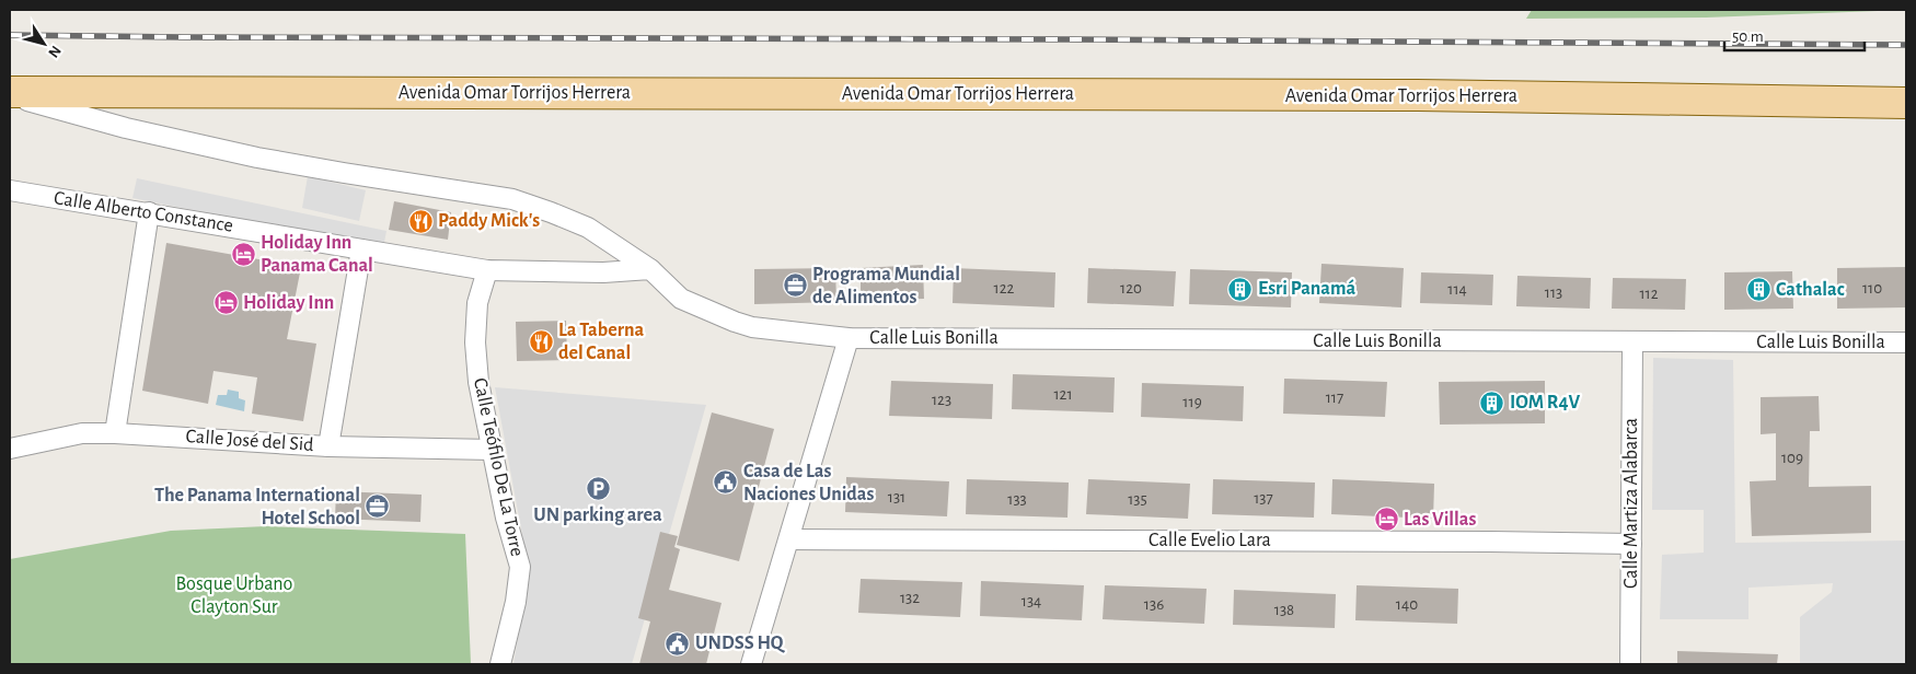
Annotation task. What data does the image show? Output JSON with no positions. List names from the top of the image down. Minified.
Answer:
{"streets":{"main road":["Avenida Omar Torrijos Herrera"],"street":["Calle Alberto Constance","Calle Luis Bonilla","Calle José del Sid","Calle Teófilo De La Torre","Calle Martiza Alabarca","Calle Evelio Lara"]},"crossings":[["Calle Alberto Constance","Calle Teófilo De La Torre"],["Calle Luis Bonilla","Calle Martiza Alabarca"],["Calle José del Sid","Calle Teófilo De La Torre"],["Calle Martiza Alabarca","Calle Evelio Lara"]],"parks":["Bosque Urbano Clayton Sur"],"places":{"restaurant":["Paddy Mick's","La Taberna del Canal"],"hotel":["Holiday Inn Panama Canal","Holiday Inn","Las Villas"],"office":["Programa Mundial de Alimentos","The Panama International Hotel School"],"building":["Esri Panamá","Cathalac","IOM R4V"],"public building":["Casa de Las Naciones Unidas","UNDSS HQ"],"parking":["UN parking area"]},"house_numbers":["122","120","110","114","113","112","121","117","123","119","109","131","137","133","135","132","134","136","140","138"],"scale_bar":"50 m","north":"bottom right"}
